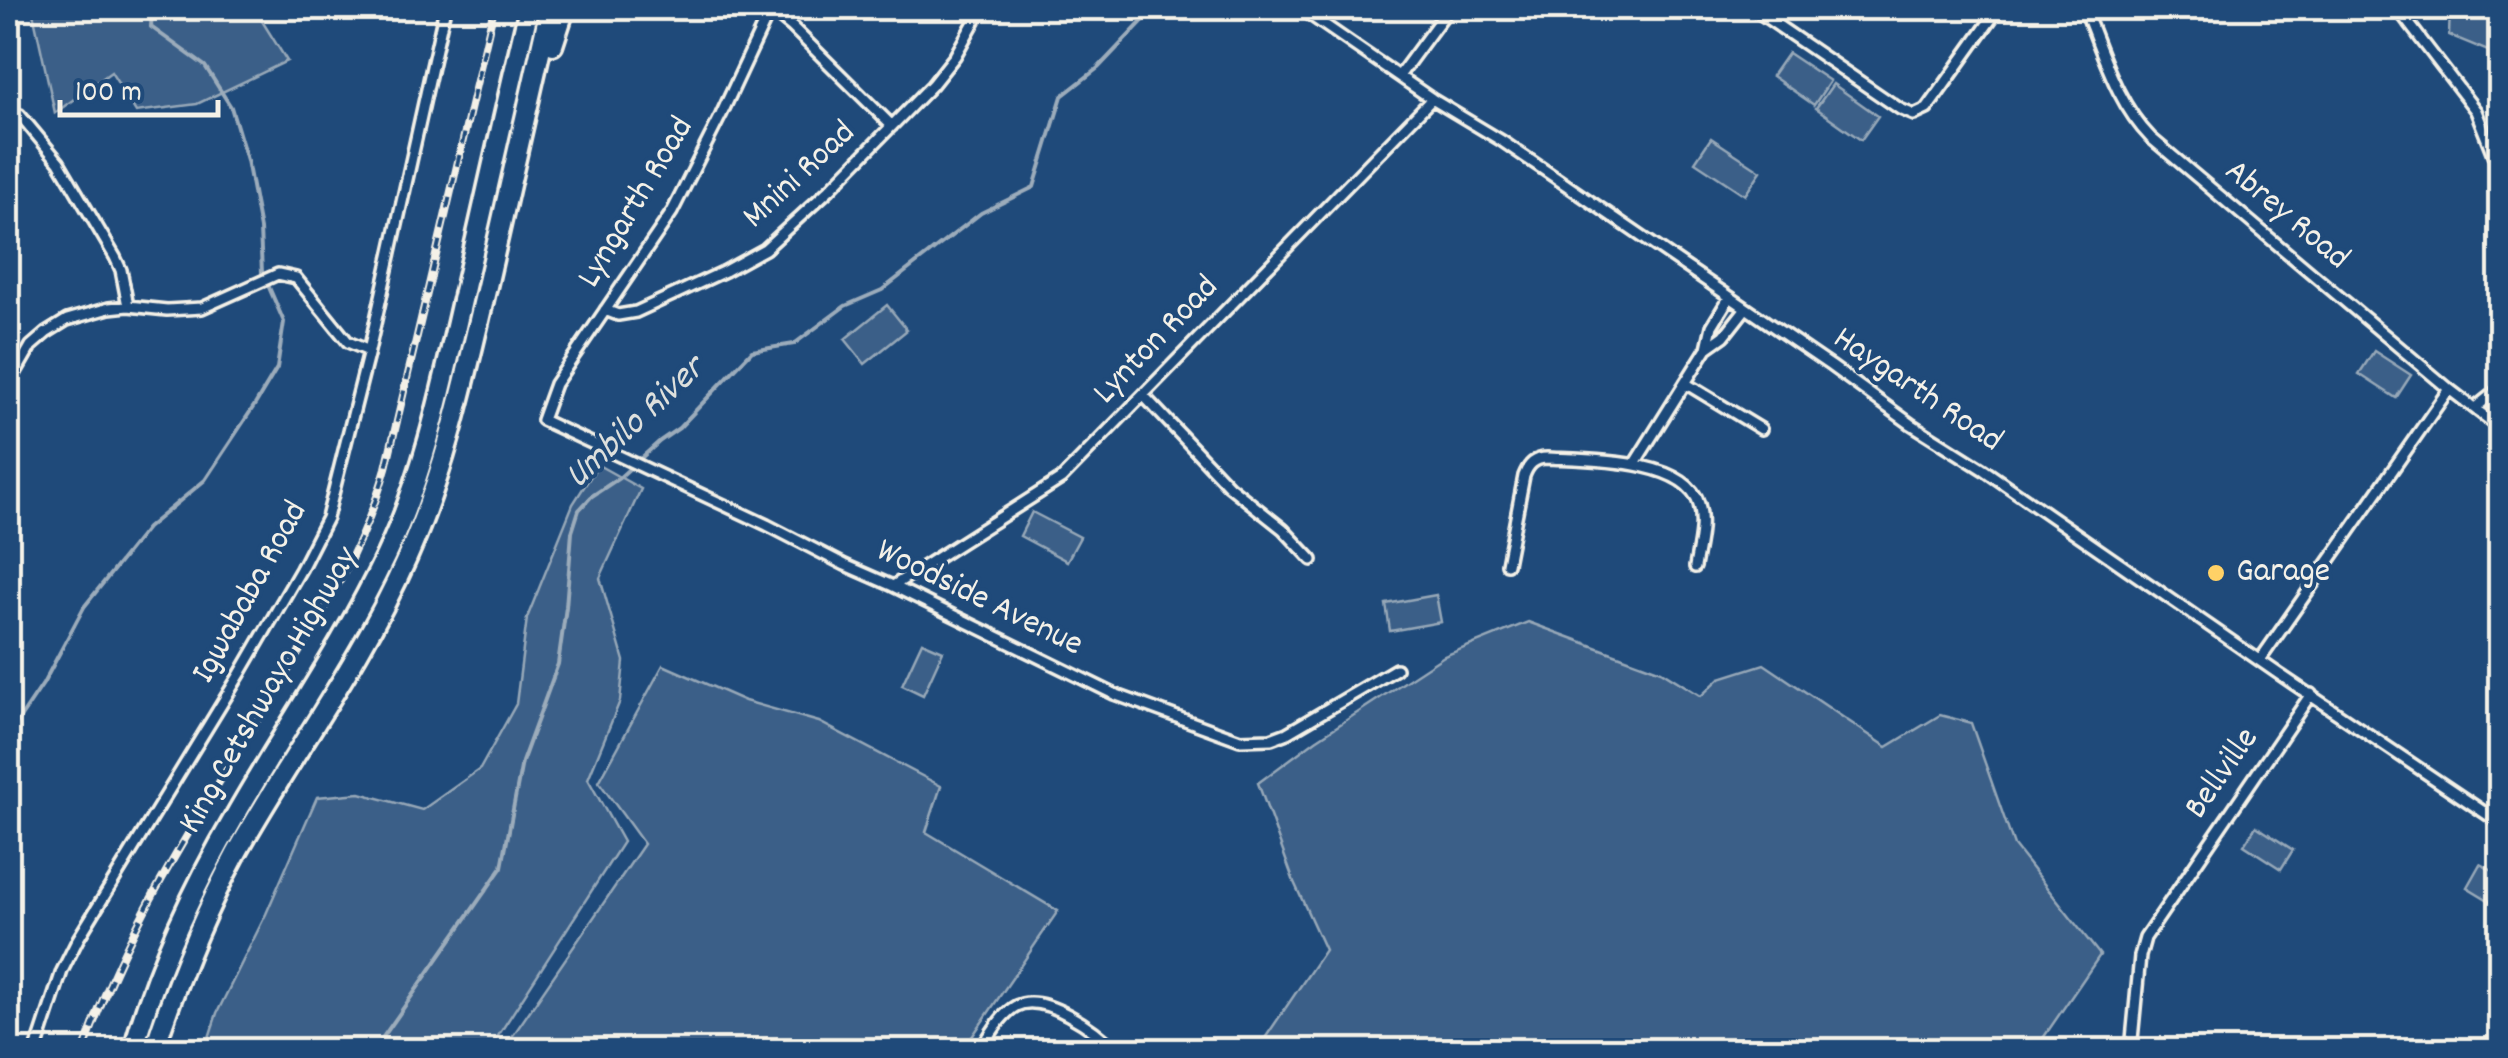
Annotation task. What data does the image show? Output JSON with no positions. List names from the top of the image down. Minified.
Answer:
{"streets":{"highway":["King Cetshwayo Highway"],"street":["Mnini Road","Lyngarth Road","Abrey Road","Lynton Road","Haygarth Road","Igwababa Road","Woodside Avenue","Bellville"]},"crossings":[["Mnini Road","Lyngarth Road"],["Lyngarth Road","Woodside Avenue"],["Lynton Road","Haygarth Road"],["Lynton Road","Woodside Avenue"],["Haygarth Road","Bellville"]],"water":["Umbilo River"],"places":["Garage"],"scale_bar":"100 m"}
